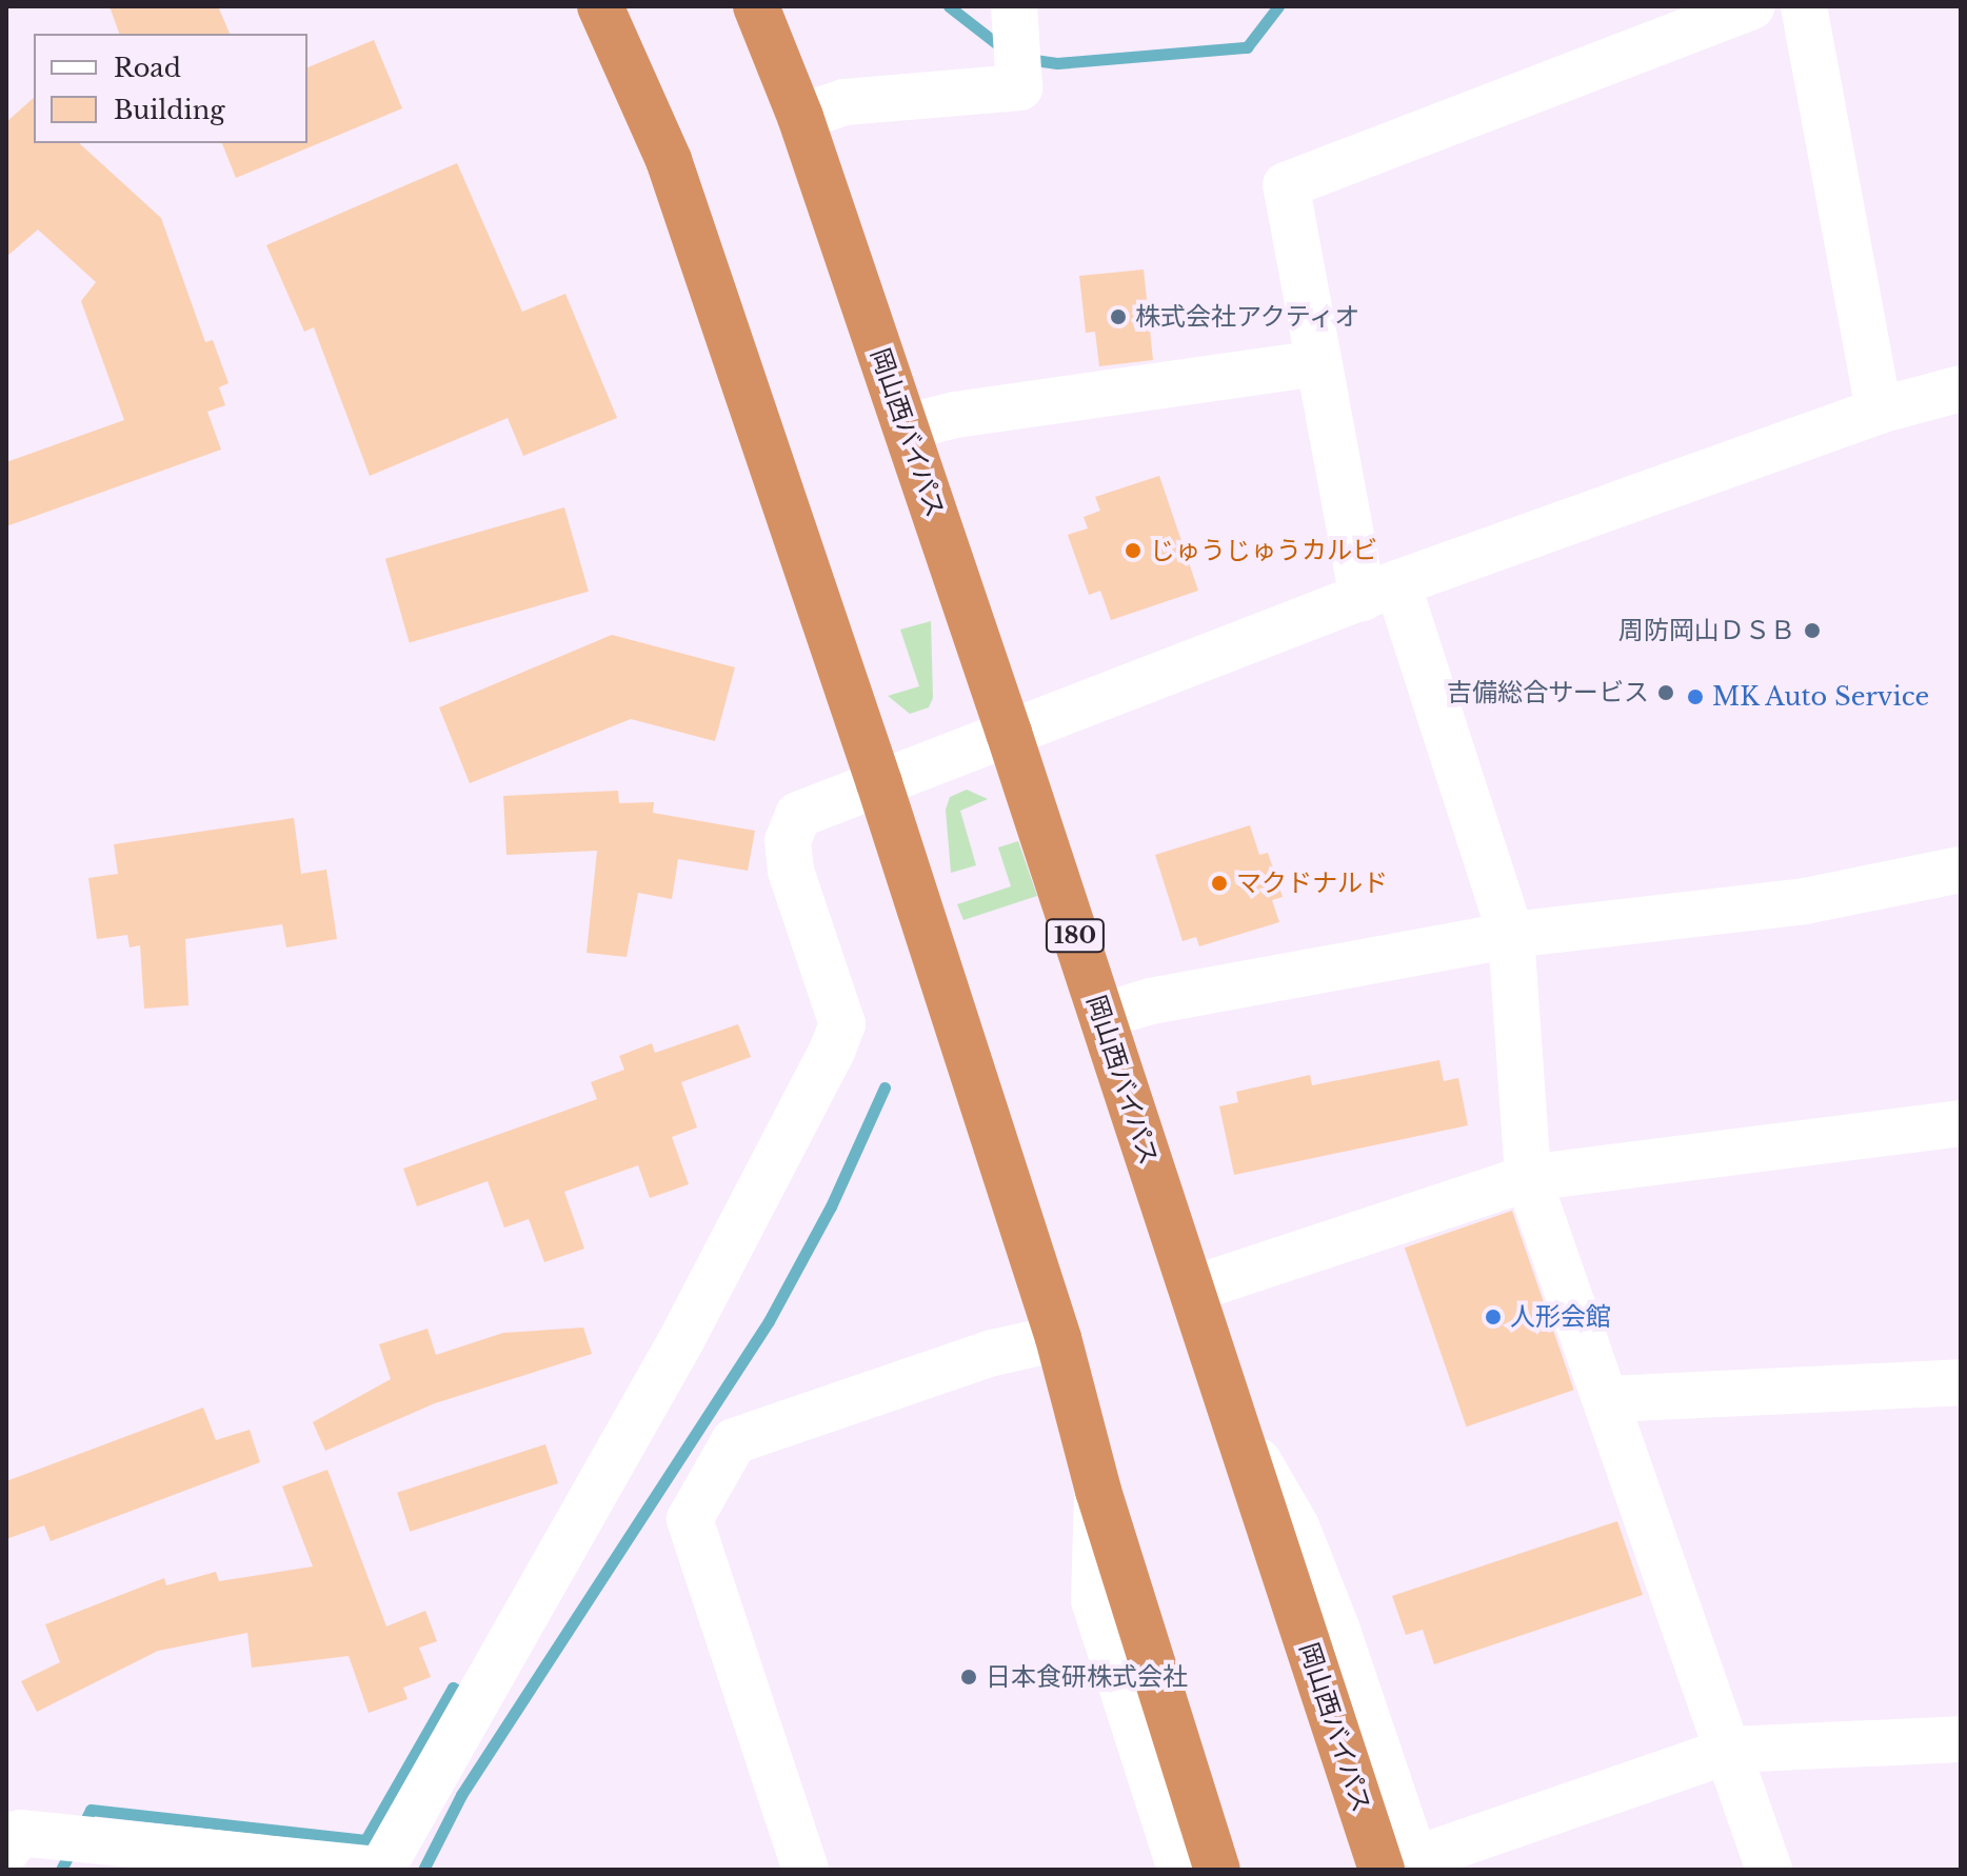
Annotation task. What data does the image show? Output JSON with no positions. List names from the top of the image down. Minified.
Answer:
{"streets":{"highway":["岡山西バイパス","180"]},"places":["株式会社アクティオ","じゅうじゅうカルビ","周防岡山ＤＳＢ","吉備総合サービス","MK Auto Service","マクドナルド","人形会館","日本食研株式会社"],"legend":["Road","Building"]}
